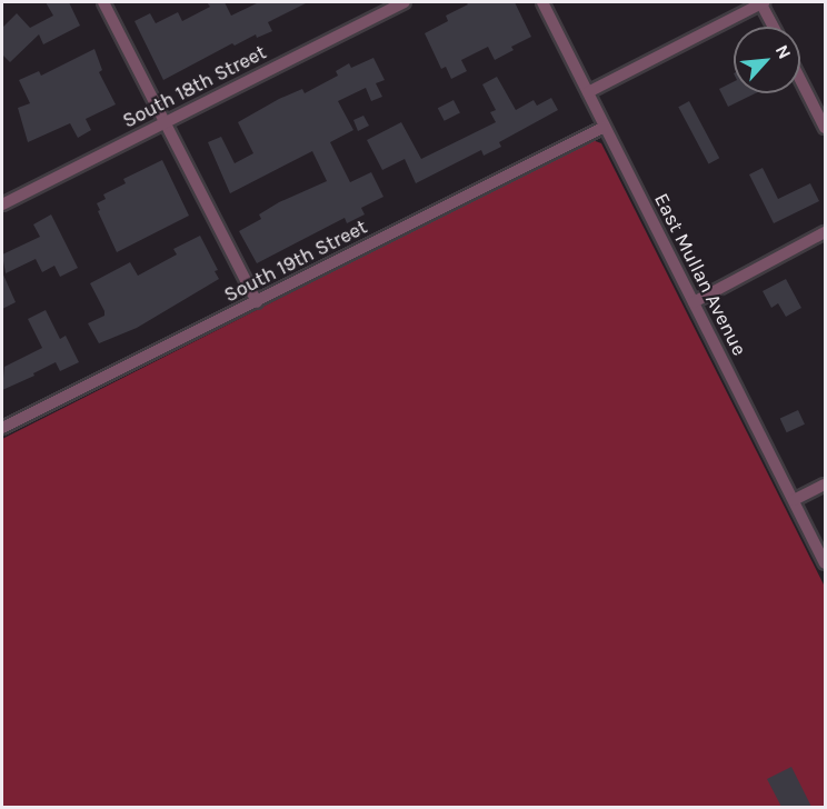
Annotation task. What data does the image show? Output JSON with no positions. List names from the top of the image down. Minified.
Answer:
{"streets":{"street":["South 18th Street","South 19th Street","East Mullan Avenue"]},"crossings":[["South 19th Street","East Mullan Avenue"]],"north":"top right"}
